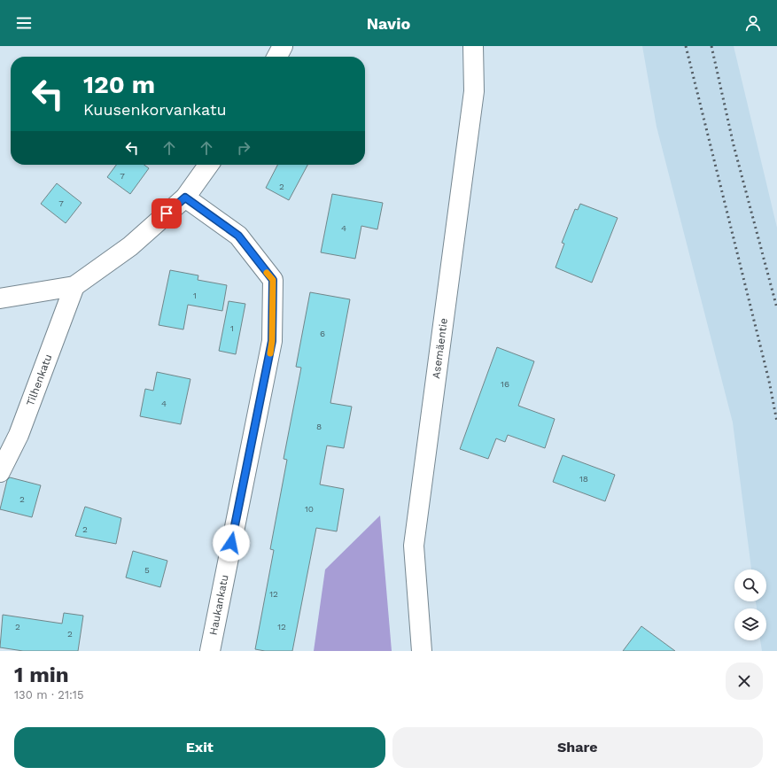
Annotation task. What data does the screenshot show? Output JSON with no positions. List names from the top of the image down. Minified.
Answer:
{"streets":{"street":["Asemäentie","Tilhenkatu","Haukankatu"]},"house_numbers":["7","2","7","4","1","1","6","16","4","8","18","2","10","2","5","12","2","12","2"],"page":{"header":"Navio","turn":["120 m","Kuusenkorvankatu"],"heading":["1 min","130 m · 21:15"],"buttons":["Exit","Share"]}}
